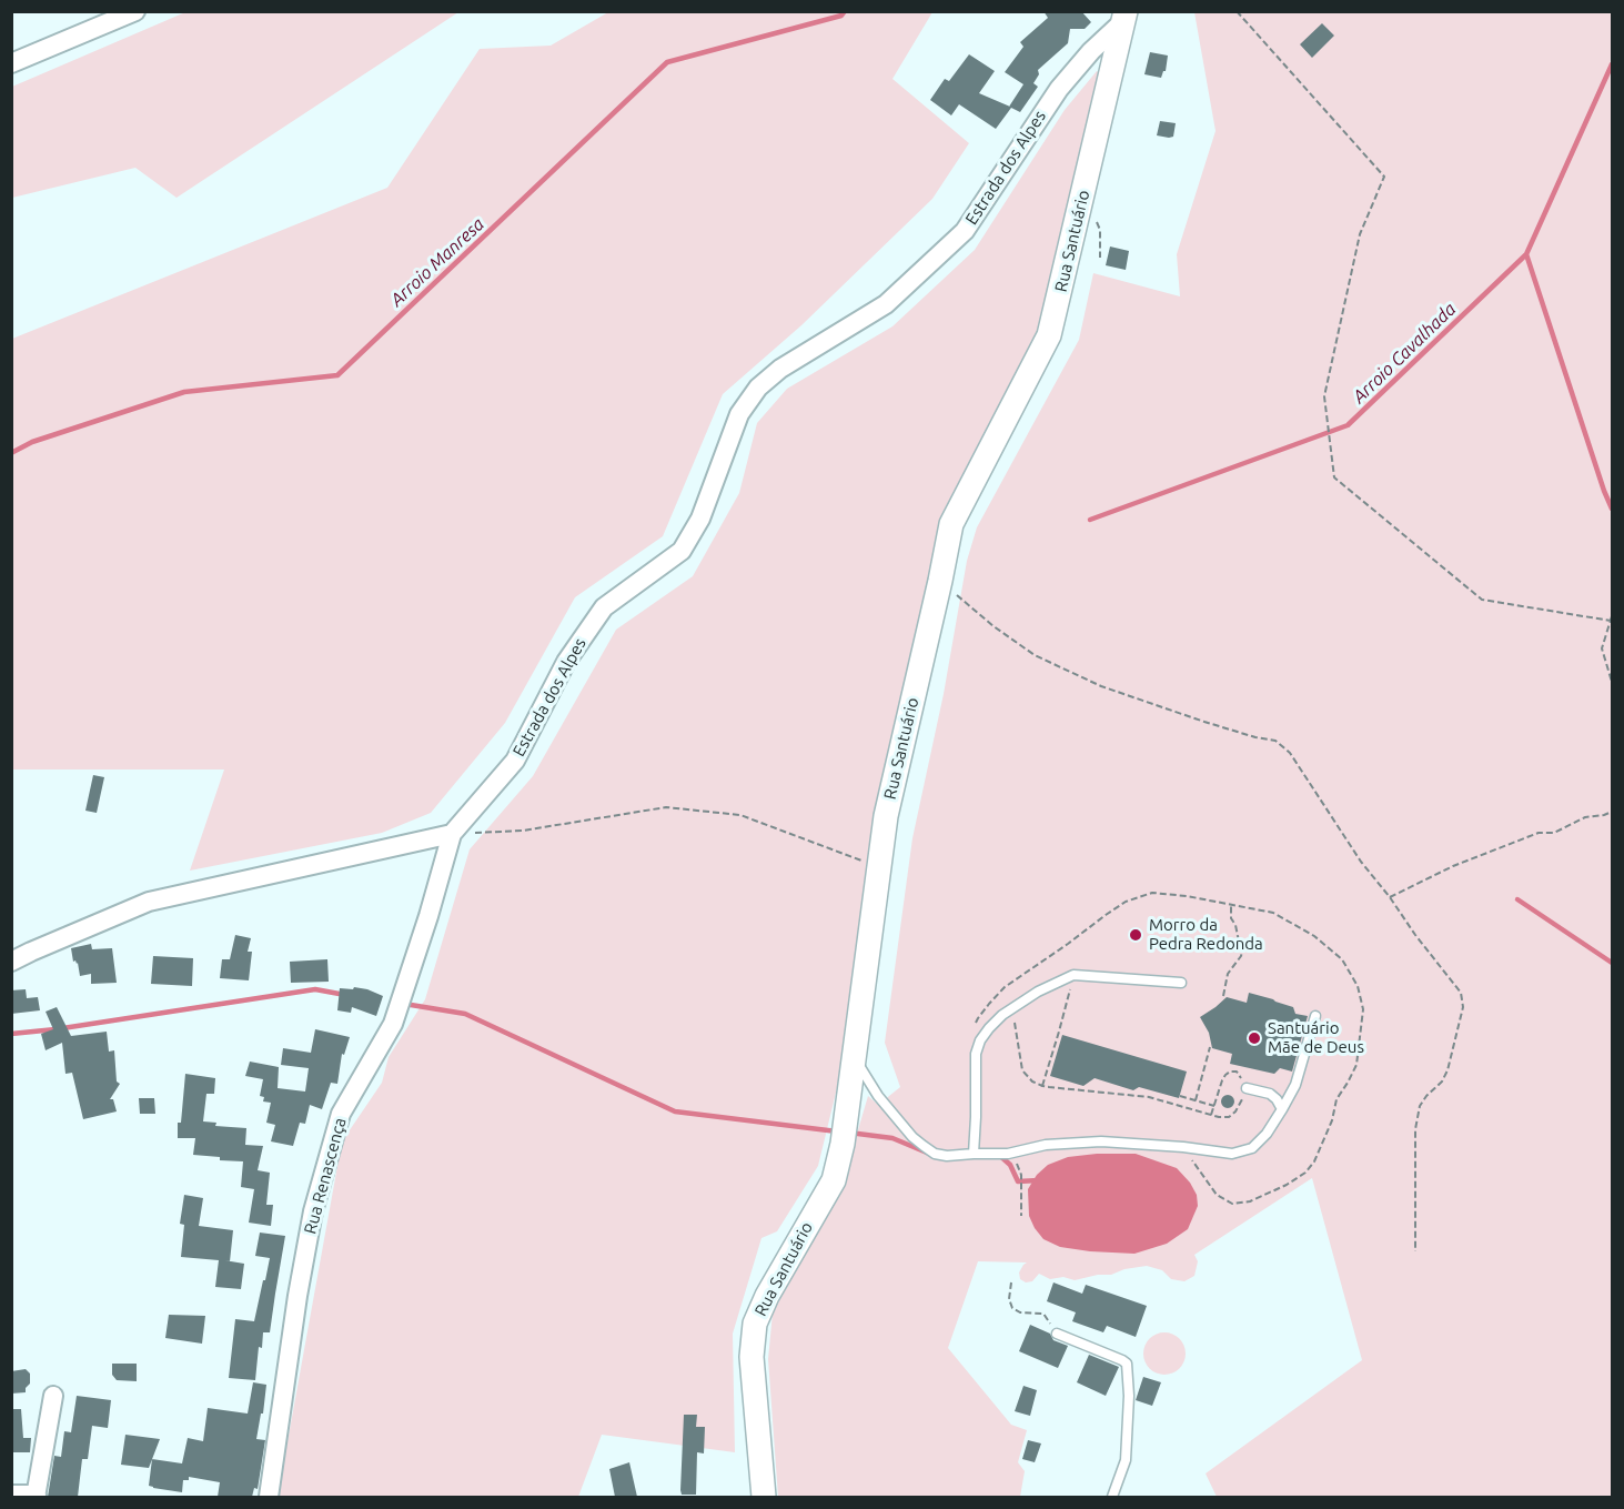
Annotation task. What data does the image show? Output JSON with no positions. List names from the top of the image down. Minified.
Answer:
{"streets":{"street":["Estrada dos Alpes","Rua Santuário","Rua Renascença"]},"crossings":[["Estrada dos Alpes","Rua Santuário"],["Estrada dos Alpes","Rua Renascença"]],"water":["Arroio Manresa","Arroio Cavalhada"],"places":["Morro da Pedra Redonda","Santuário Mãe de Deus"]}
